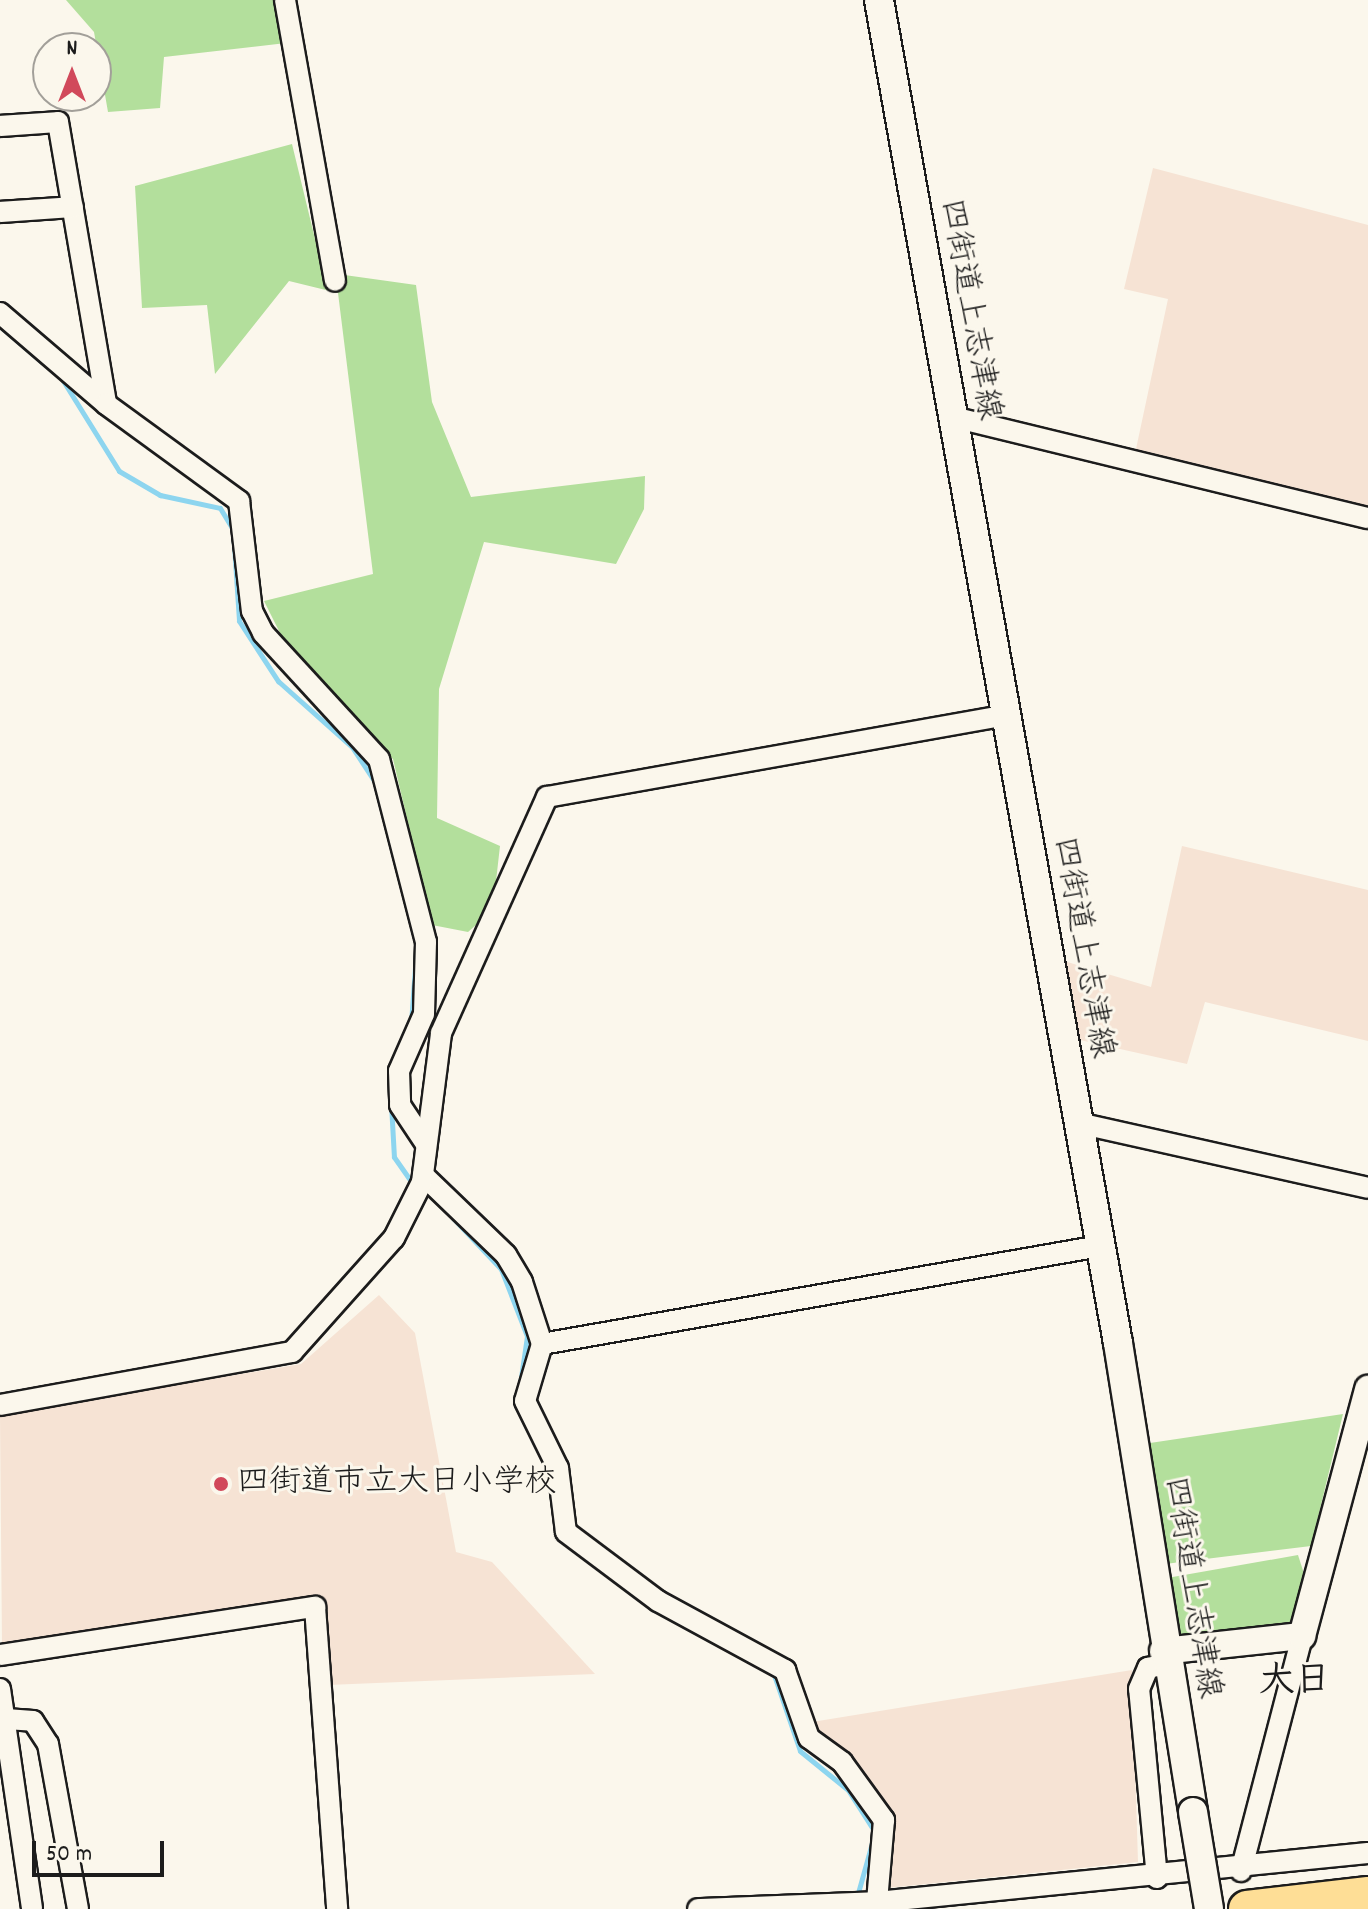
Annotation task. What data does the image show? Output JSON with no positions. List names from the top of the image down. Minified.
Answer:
{"streets":{"main road":["四街道上志津線"]},"districts":["大日"],"places":["四街道市立大日小学校"],"scale_bar":"50 m","north":"top"}
